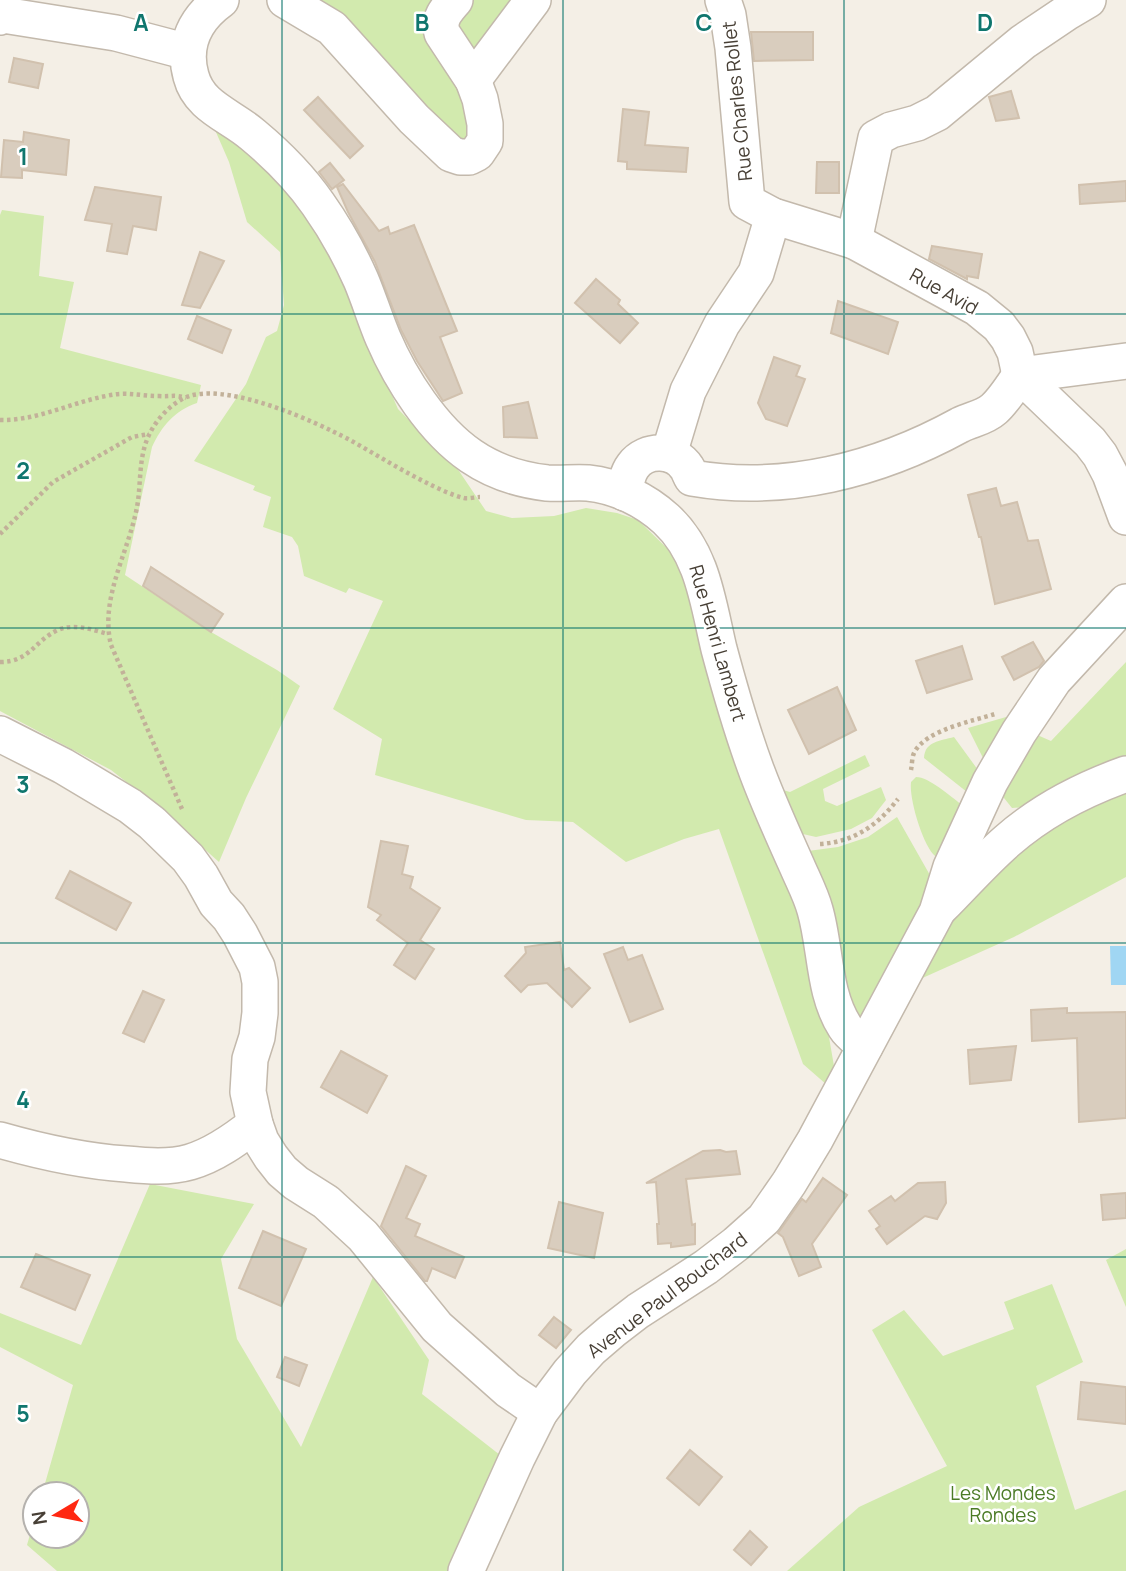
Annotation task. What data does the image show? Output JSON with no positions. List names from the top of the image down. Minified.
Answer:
{"streets":{"street":["Rue Charles Rollet","Rue Avid","Rue Henri Lambert","Avenue Paul Bouchard"]},"crossings":[["Rue Charles Rollet","Rue Avid"],["Rue Henri Lambert","Avenue Paul Bouchard"]],"parks":["Les Mondes Rondes"],"north":"left","grid":{"columns":["A","B","C","D"],"rows":["1","2","3","4","5"]}}
